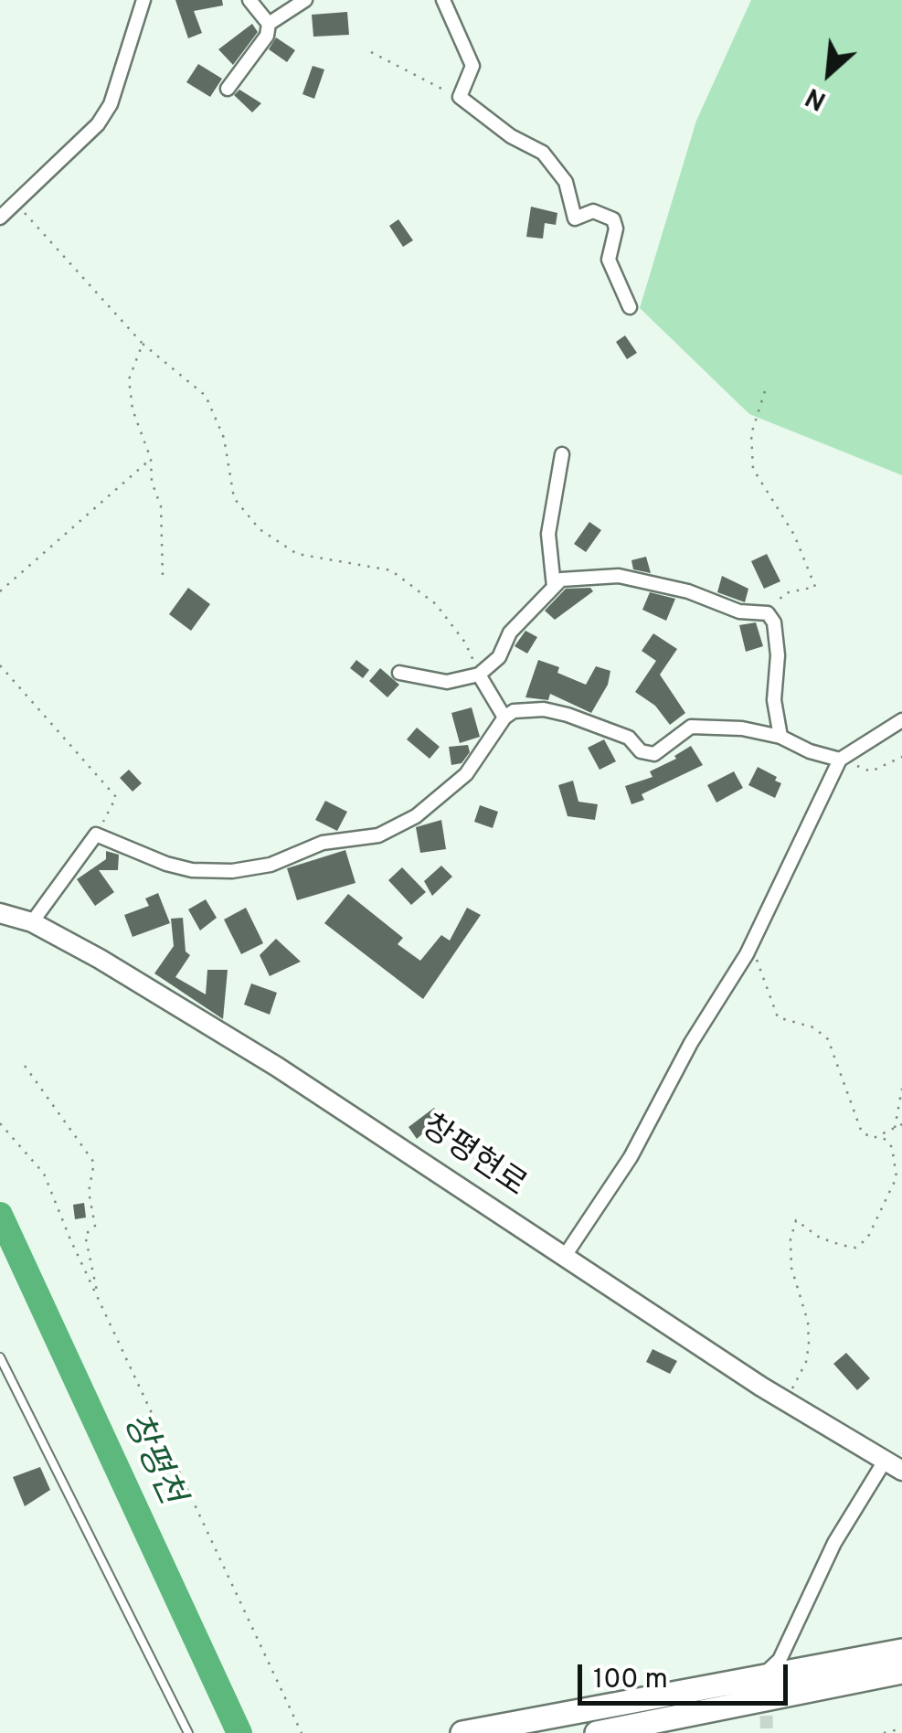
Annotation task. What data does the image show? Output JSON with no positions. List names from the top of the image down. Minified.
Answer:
{"streets":{"main road":["창평현로"]},"water":["창평천"],"scale_bar":"100 m","north":"bottom left"}
